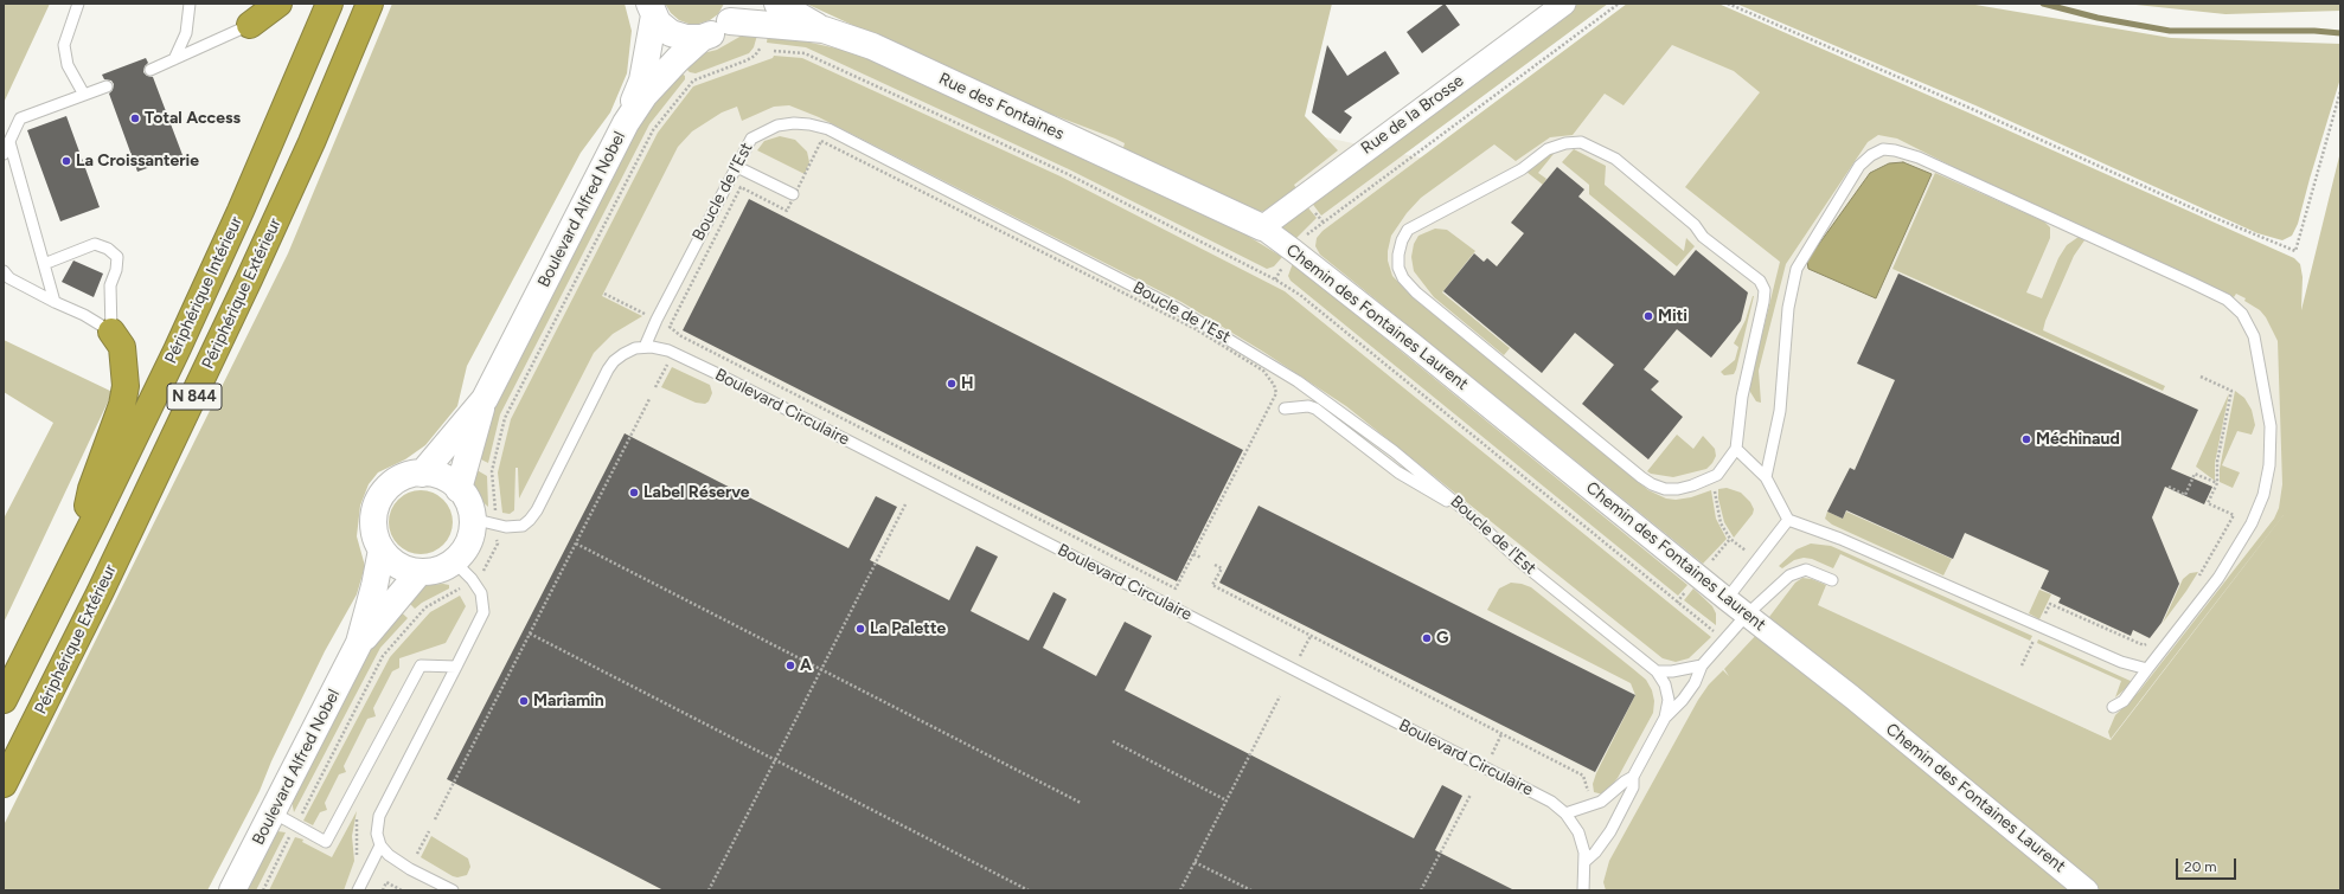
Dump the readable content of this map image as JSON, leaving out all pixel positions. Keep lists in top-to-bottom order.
{
  "streets": {
    "highway": ["Périphérique Intérieur", "Périphérique Extérieur", "N 844"],
    "main road": ["Rue des Fontaines", "Boulevard Alfred Nobel"],
    "street": ["Rue de la Brosse", "Chemin des Fontaines Laurent"],
    "lane": ["Boucle de l'Est", "Boulevard Circulaire"]
  },
  "crossings": [
    ["Rue des Fontaines", "Rue de la Brosse"],
    ["Rue des Fontaines", "Chemin des Fontaines Laurent"],
    ["Rue de la Brosse", "Chemin des Fontaines Laurent"],
    ["Boucle de l'Est", "Boulevard Circulaire"],
    ["Boulevard Alfred Nobel", "Boulevard Circulaire"]
  ],
  "places": [
    "Total Access",
    "La Croissanterie",
    "Miti",
    "H",
    "Méchinaud",
    "Label Réserve",
    "La Palette",
    "G",
    "A",
    "Mariamin"
  ],
  "scale_bar": "20 m"
}
